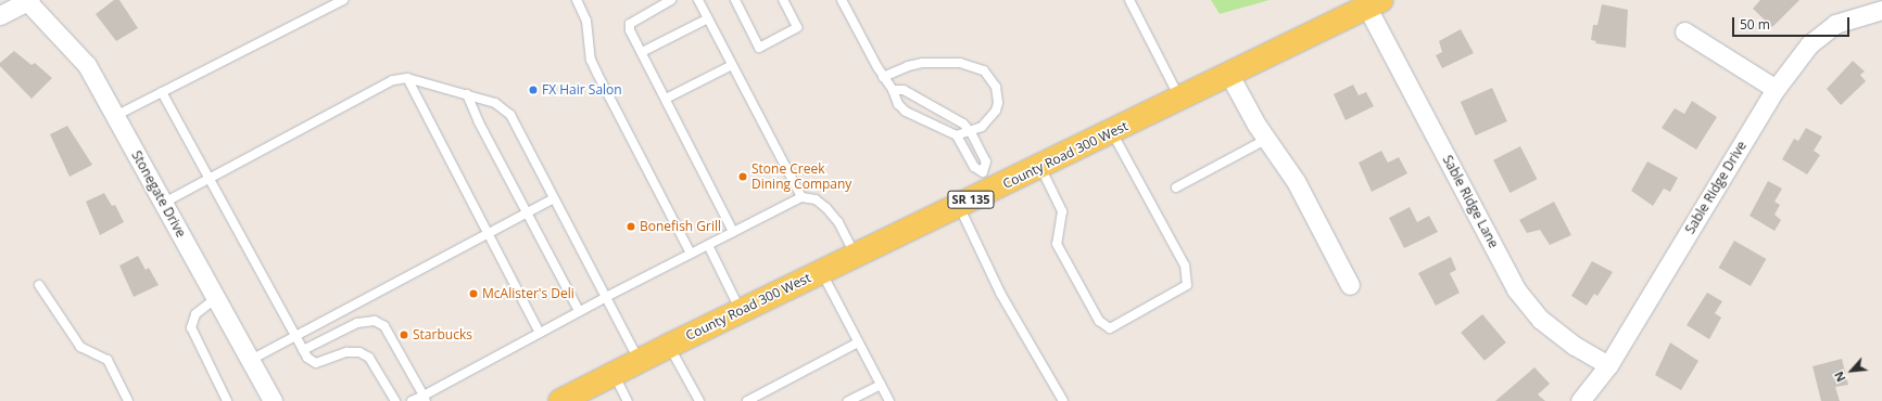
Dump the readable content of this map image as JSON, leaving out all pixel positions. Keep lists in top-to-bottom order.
{
  "streets": {
    "main road": ["County Road 300 West", "SR 135"],
    "street": ["Sable Ridge Drive", "Stonegate Drive", "Sable Ridge Lane"]
  },
  "crossings": [
    ["County Road 300 West", "Sable Ridge Lane"],
    ["Sable Ridge Drive", "Sable Ridge Lane"]
  ],
  "places": [
    "FX Hair Salon",
    "Stone Creek Dining Company",
    "Bonefish Grill",
    "McAlister's Deli",
    "Starbucks"
  ],
  "scale_bar": "50 m",
  "north": "bottom left"
}
